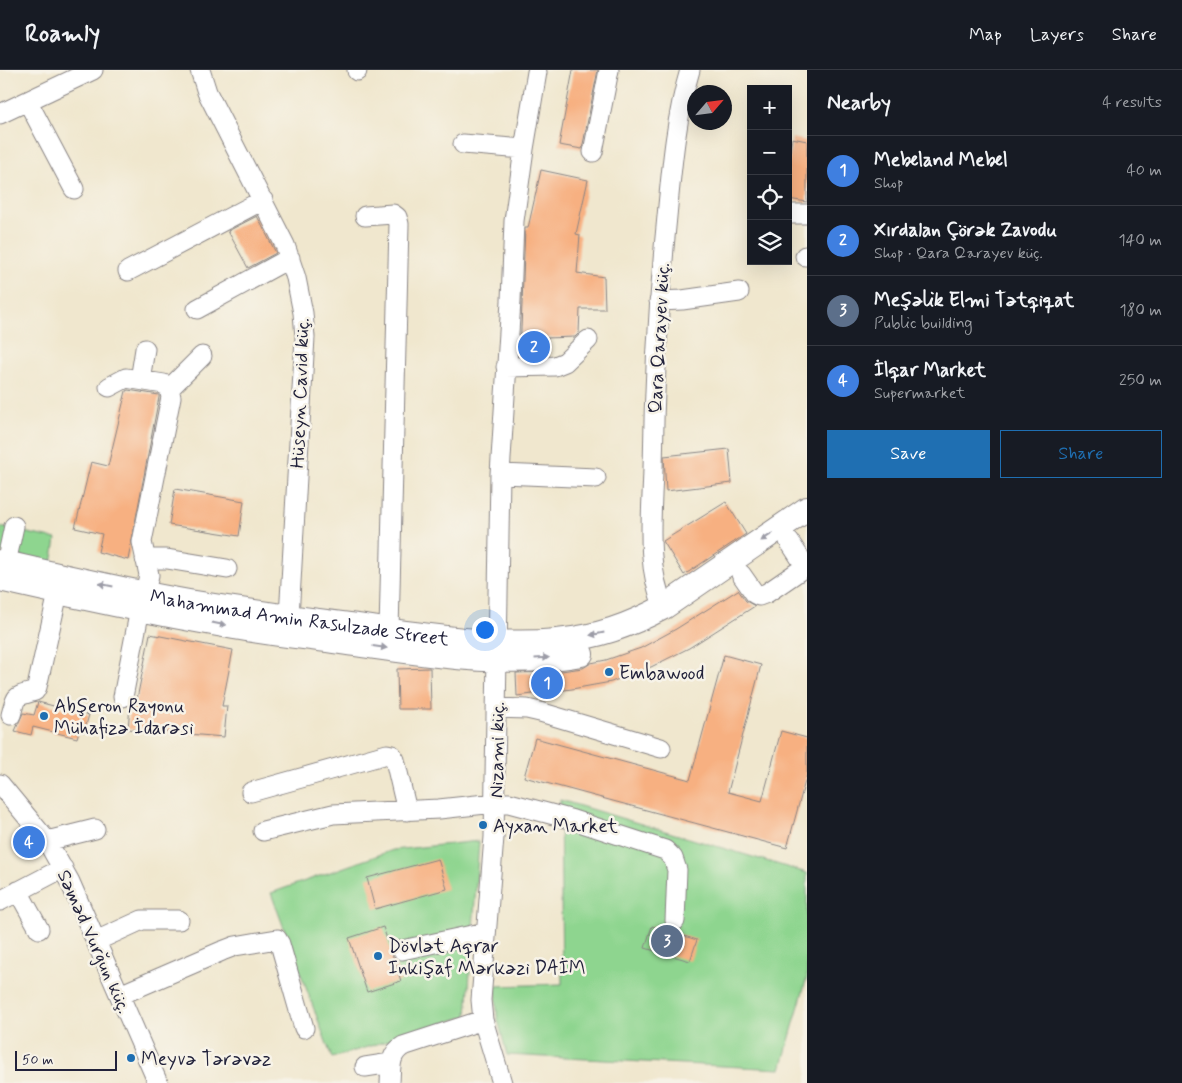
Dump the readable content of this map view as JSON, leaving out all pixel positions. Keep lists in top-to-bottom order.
{
  "streets": {
    "main road": ["Mahammad Amin Rasulzade Street"],
    "street": [
      "Qara Qarayev küç.",
      "Hüseyn Cavid küç.",
      "Nizami küç.",
      "Səməd Vurğun küç."
    ]
  },
  "crossings": [
    ["Qara Qarayev küç.", "Mahammad Amin Rasulzade Street"],
    ["Hüseyn Cavid küç.", "Mahammad Amin Rasulzade Street"],
    ["Mahammad Amin Rasulzade Street", "Nizami küç."]
  ],
  "places": [
    "Embawood",
    "Abşeron Rayonu Mühafizə İdarəsi",
    "Ayxan Market",
    "Dövlət Aqrar Inkişaf Mərkəzi DAİM",
    "Meyvə Tərəvəz"
  ],
  "scale_bar": "50 m",
  "north": "top right",
  "page": {
    "header": "Roamly",
    "nav": ["Map", "Layers", "Share"],
    "heading": ["Nearby", "4 results"],
    "map_buttons": ["+", "−"],
    "list": [
      {
        "mark": "1",
        "name": "Mebeland Mebel",
        "note": "Shop",
        "value": "40 m"
      },
      {
        "mark": "2",
        "name": "Xırdalan Çörək Zavodu",
        "note": "Shop · Qara Qarayev küç.",
        "value": "140 m"
      },
      {
        "mark": "3",
        "name": "Meşəlik Elmi Tətqiqat",
        "note": "Public building",
        "value": "180 m"
      },
      {
        "mark": "4",
        "name": "İlqar Market",
        "note": "Supermarket",
        "value": "250 m"
      }
    ],
    "pins": [
      "2",
      "1",
      "4",
      "3"
    ],
    "buttons": ["Save", "Share"],
    "scale": "50 m"
  }
}
